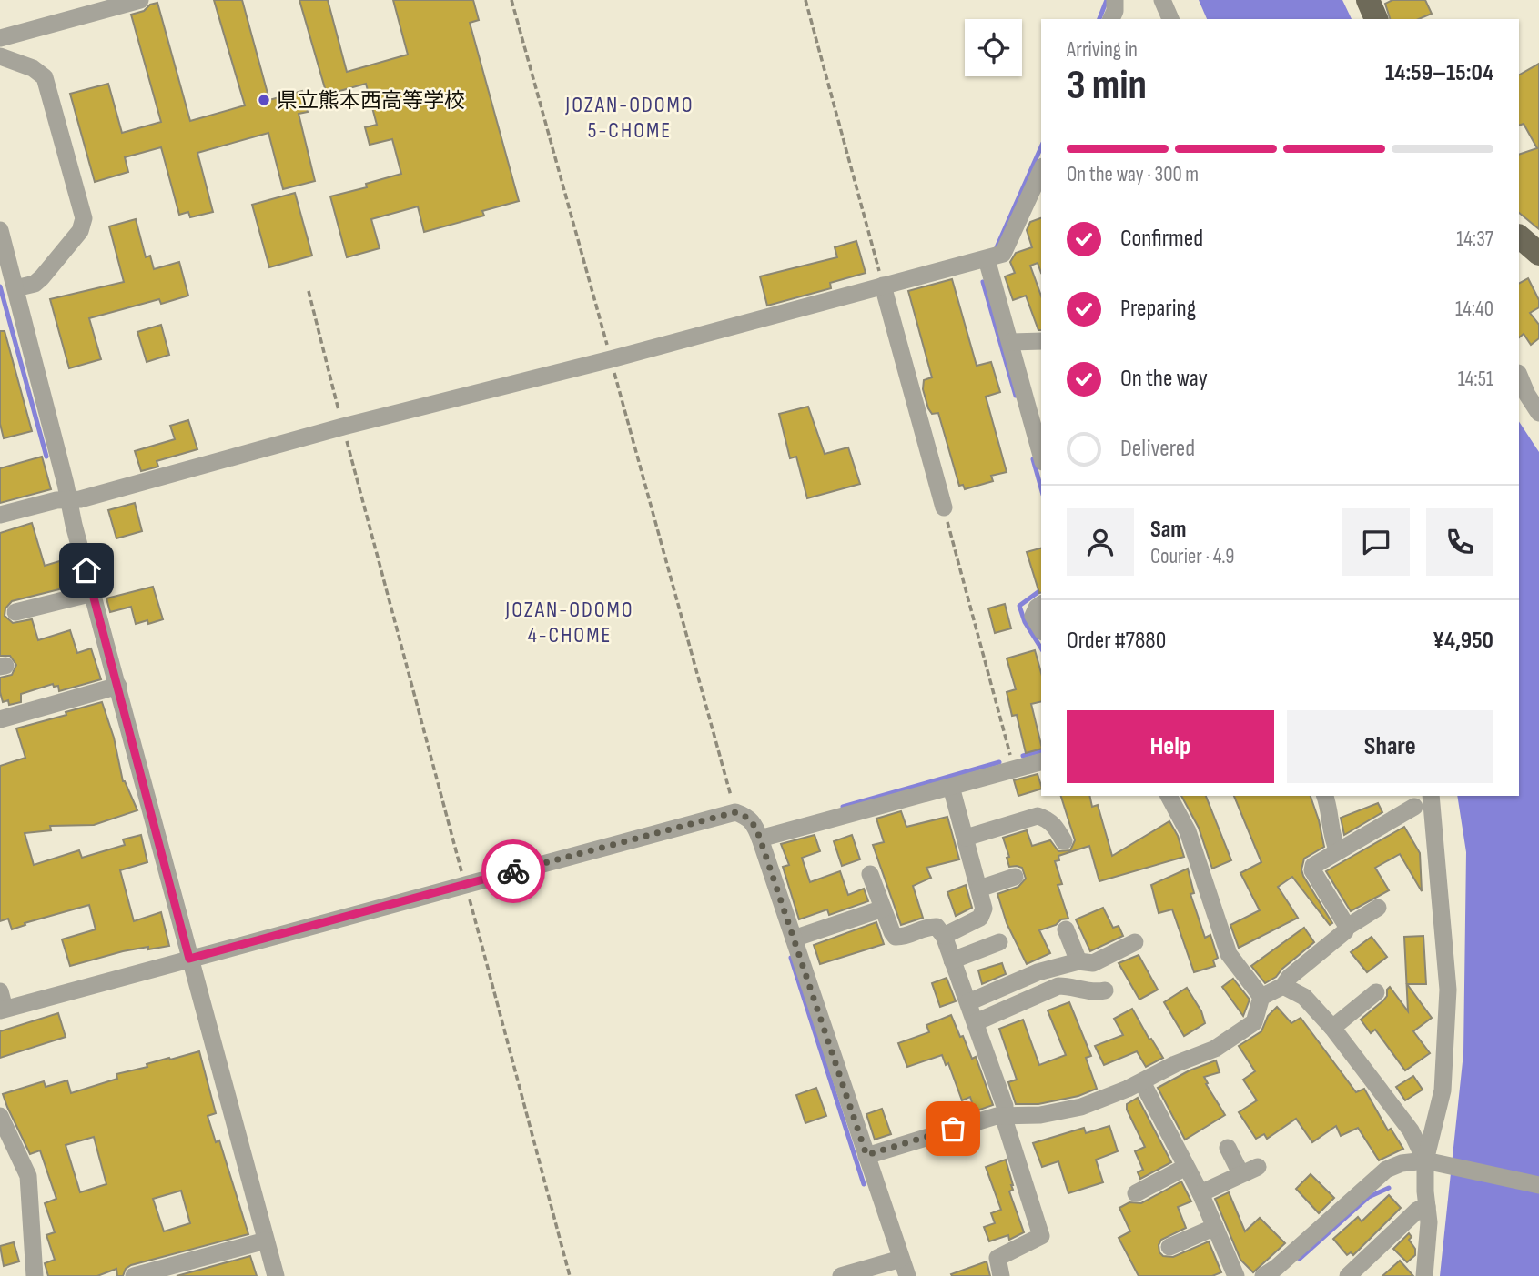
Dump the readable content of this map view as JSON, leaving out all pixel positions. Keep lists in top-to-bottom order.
{
  "districts": ["JOZAN-ODOMO 5-CHOME", "JOZAN-ODOMO 4-CHOME"],
  "places": ["県立熊本西高等学校"],
  "page": {
    "heading": ["3 min", "Arriving in", "14:59–15:04"],
    "panel": [
      "Sam",
      "Courier · 4.9",
      "Order #7880",
      "¥4,950"
    ],
    "bar": "On the way · 300 m",
    "list": [
      ["Confirmed", "14:37"],
      ["Preparing", "14:40"],
      ["On the way", "14:51"],
      "Delivered"
    ],
    "buttons": ["Help", "Share"]
  }
}
